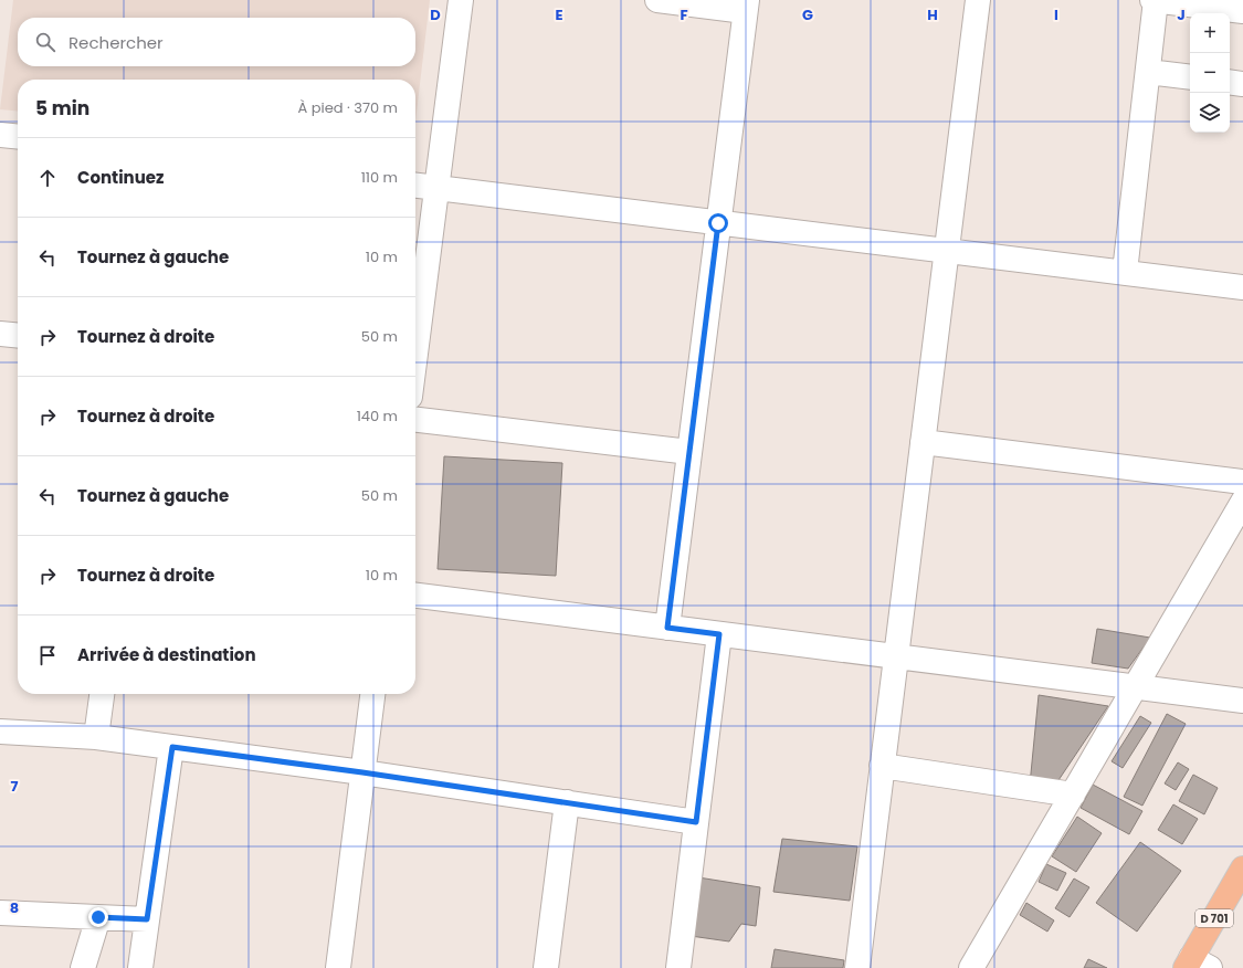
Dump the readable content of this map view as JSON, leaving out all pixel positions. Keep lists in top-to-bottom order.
{
  "streets": {
    "main road": ["D 701"]
  },
  "page": {
    "map_buttons": ["+", "−"],
    "search": "Rechercher",
    "heading": ["5 min", "À pied · 370 m"],
    "list": [
      ["Continuez", "110 m"],
      ["Tournez à gauche", "10 m"],
      ["Tournez à droite", "50 m"],
      ["Tournez à droite", "140 m"],
      ["Tournez à gauche", "50 m"],
      ["Tournez à droite", "10 m"],
      "Arrivée à destination"
    ]
  },
  "grid": {
    "columns": [
      "D",
      "E",
      "F",
      "G",
      "H",
      "I",
      "J"
    ],
    "rows": ["7", "8"]
  }
}
